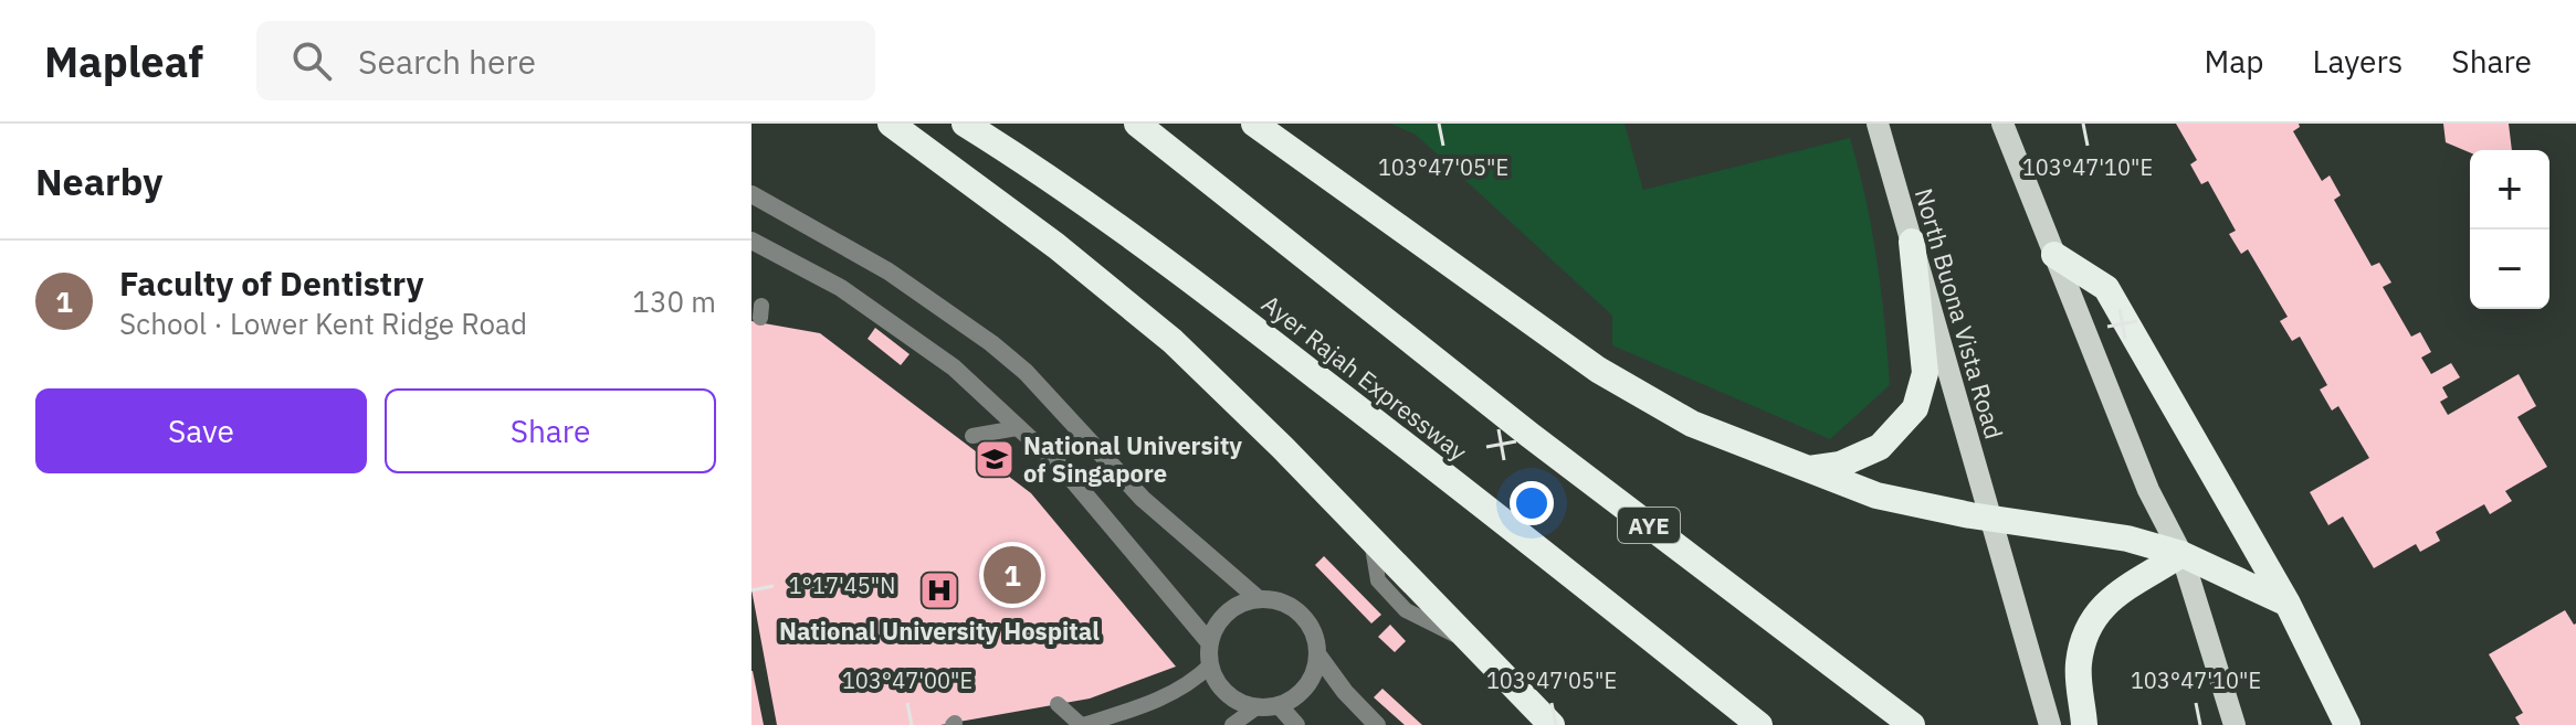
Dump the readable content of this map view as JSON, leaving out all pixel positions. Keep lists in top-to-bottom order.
{
  "streets": {
    "highway": ["Ayer Rajah Expressway", "AYE"],
    "main road": ["North Buona Vista Road"]
  },
  "places": {
    "school or university": ["National University of Singapore"],
    "hospital": ["National University Hospital"]
  },
  "page": {
    "header": "Mapleaf",
    "search": "Search here",
    "nav": ["Map", "Layers", "Share"],
    "heading": "Nearby",
    "map_buttons": ["+", "−"],
    "list": [
      {
        "mark": "1",
        "name": "Faculty of Dentistry",
        "note": "School · Lower Kent Ridge Road",
        "value": "130 m"
      }
    ],
    "buttons": ["Save", "Share"],
    "pins": "1"
  },
  "coordinates": [
    "103°47'10\"E",
    "103°47'05\"E",
    "1°17'45\"N",
    "103°47'00\"E"
  ]
}
